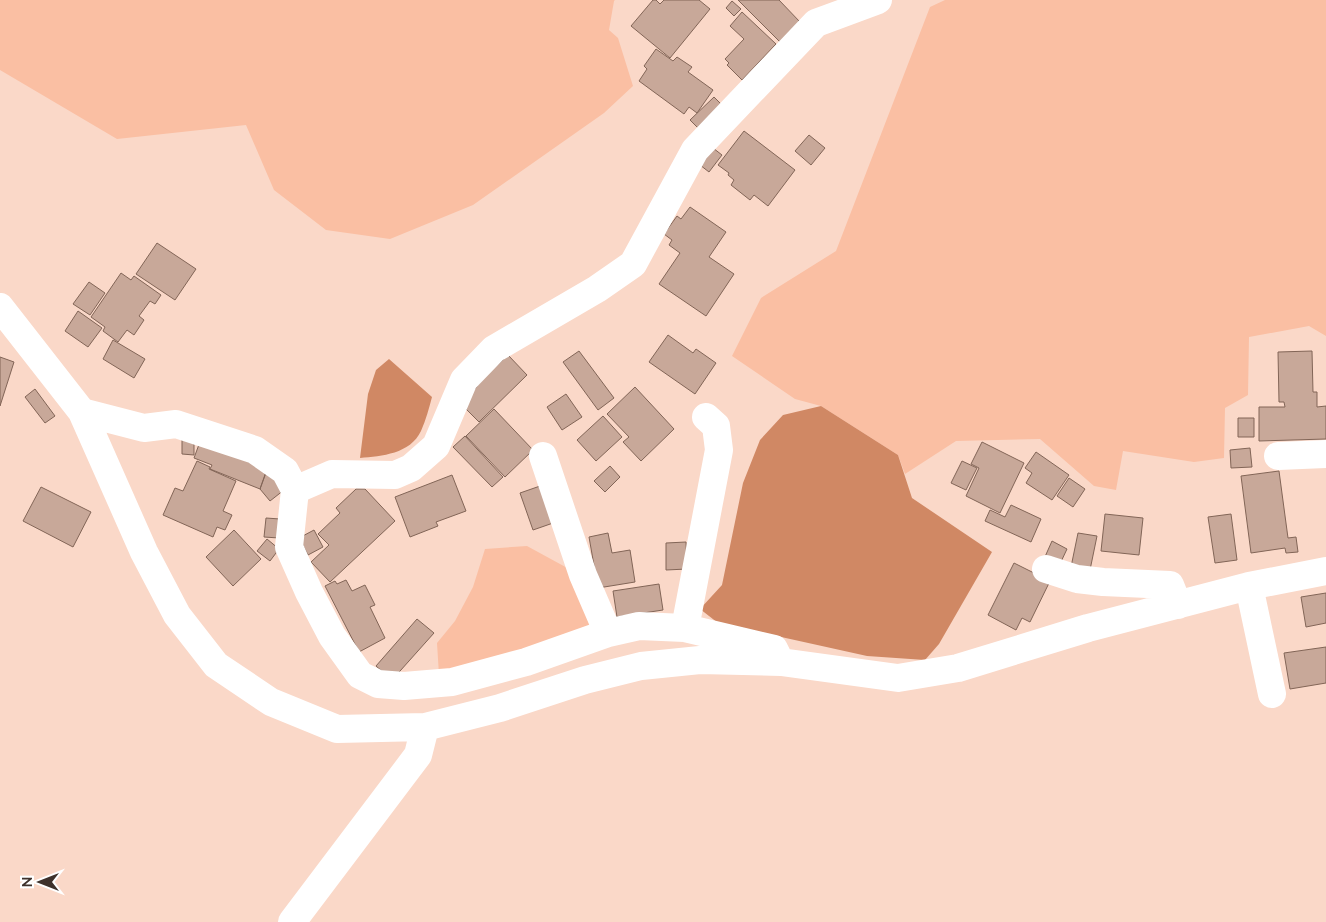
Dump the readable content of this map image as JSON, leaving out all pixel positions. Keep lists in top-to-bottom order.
{
  "north": "left"
}
